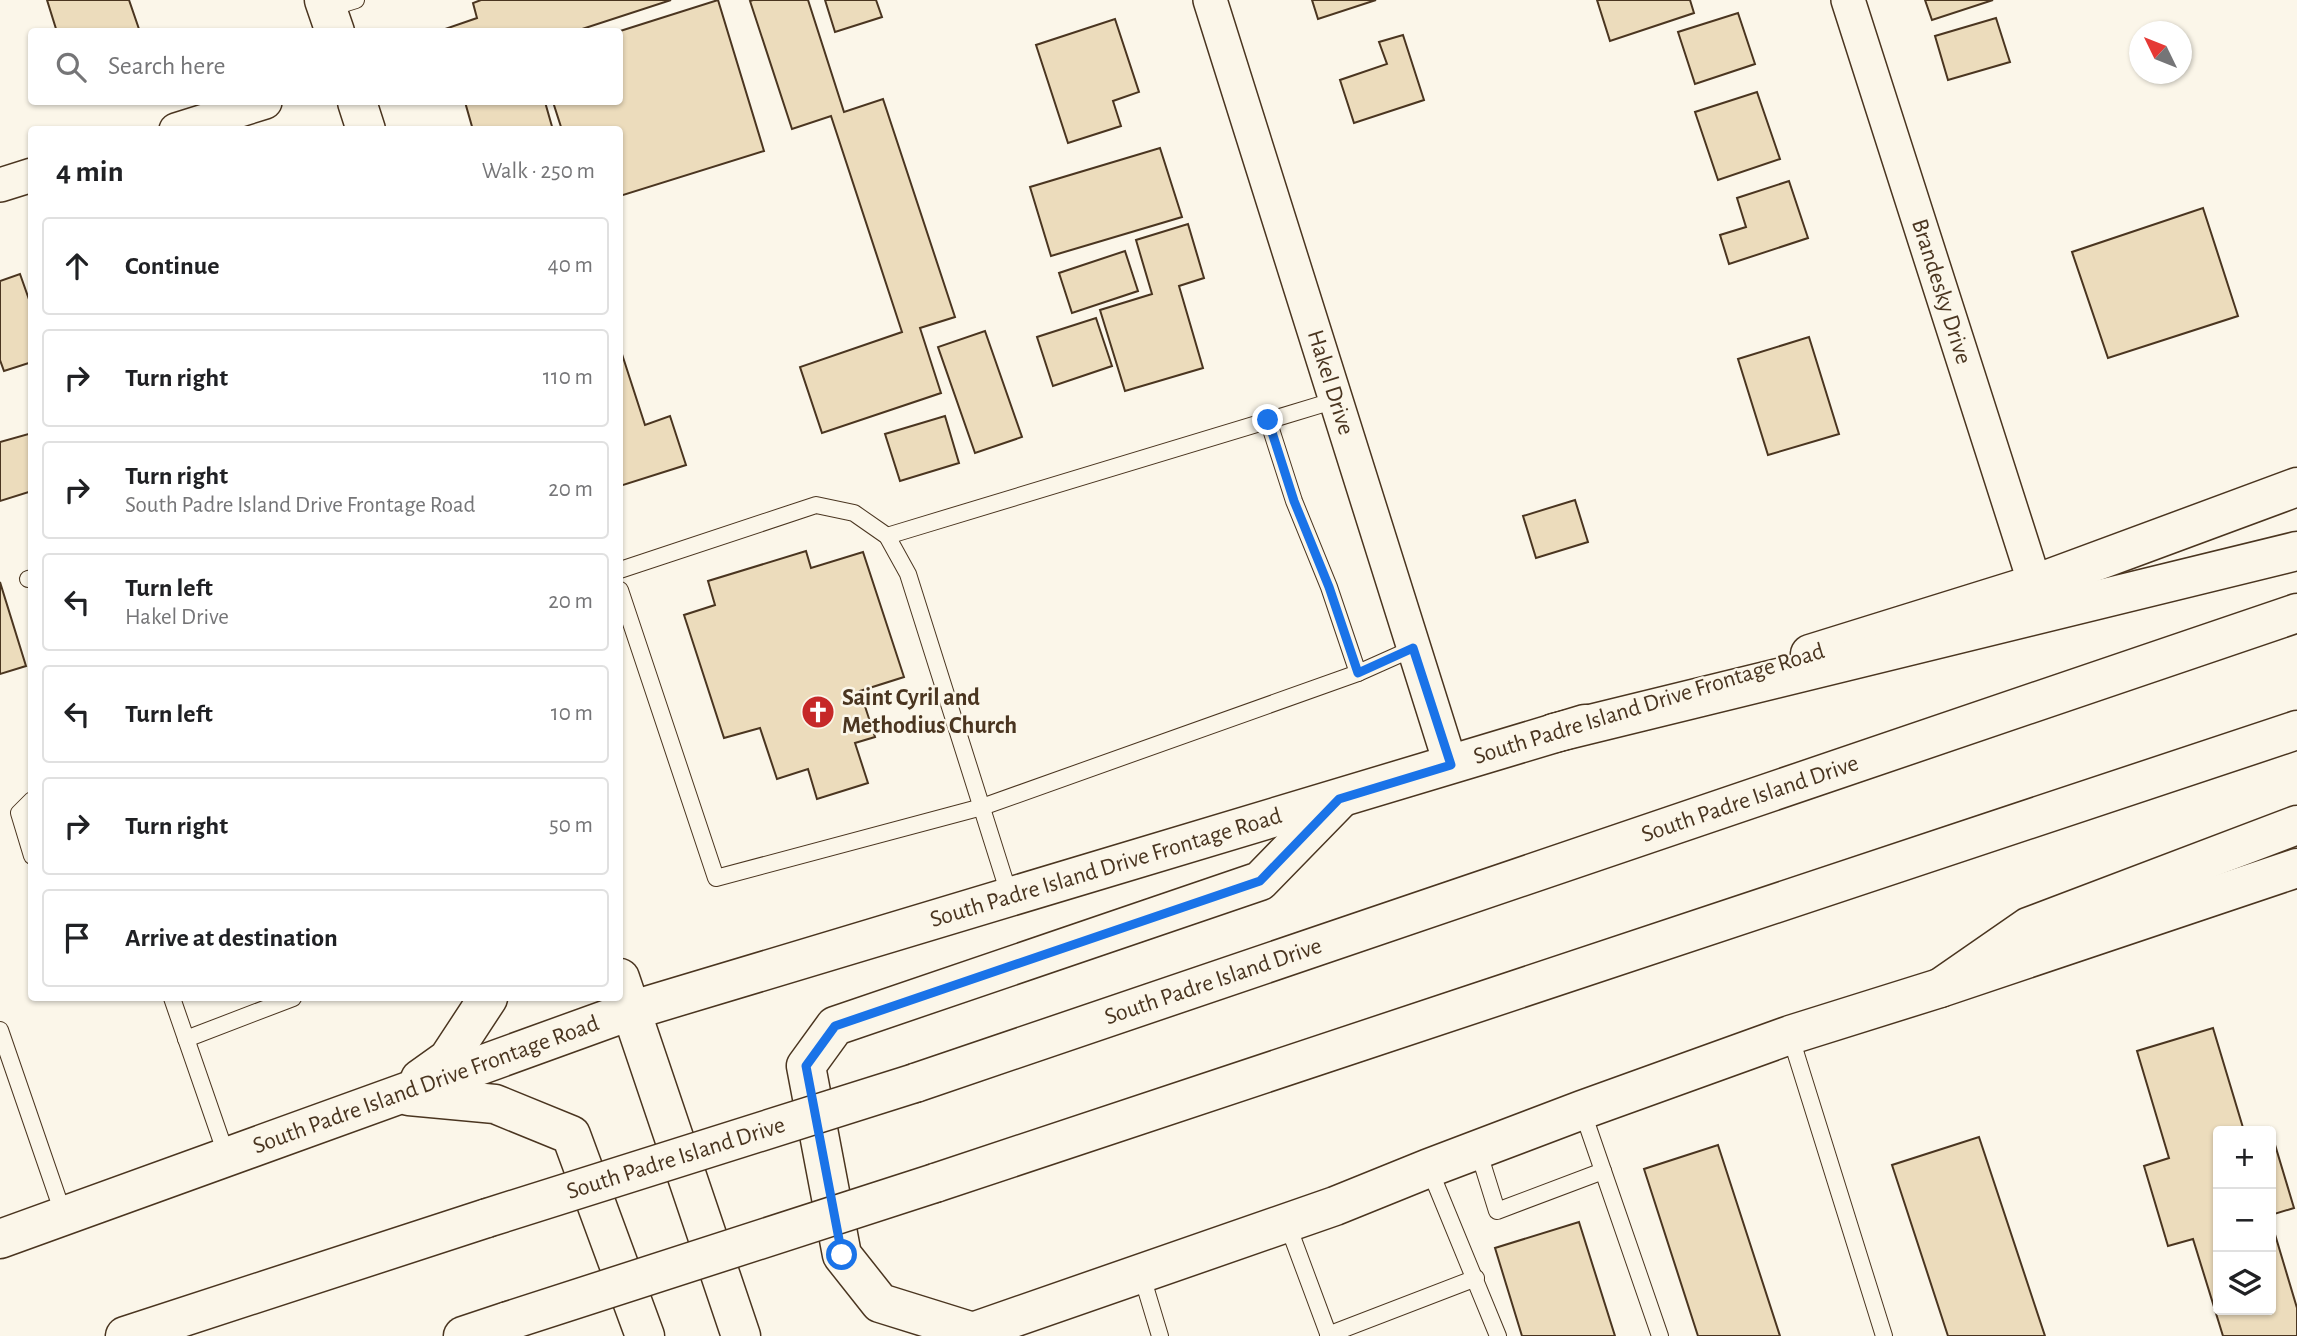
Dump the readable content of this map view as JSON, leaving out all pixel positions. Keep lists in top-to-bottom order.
{
  "streets": {
    "main road": ["South Padre Island Drive Frontage Road", "South Padre Island Drive"],
    "street": ["Brandesky Drive", "Hakel Drive"]
  },
  "crossings": [
    ["Brandesky Drive", "South Padre Island Drive Frontage Road"],
    ["Hakel Drive", "South Padre Island Drive Frontage Road"]
  ],
  "places": {
    "church": ["Saint Cyril and Methodius Church"]
  },
  "north": "top left",
  "page": {
    "search": "Search here",
    "heading": ["4 min", "Walk · 250 m"],
    "list": [
      ["Continue", "40 m"],
      ["Turn right", "110 m"],
      ["Turn right", "South Padre Island Drive Frontage Road", "20 m"],
      ["Turn left", "Hakel Drive", "20 m"],
      ["Turn left", "10 m"],
      ["Turn right", "50 m"],
      "Arrive at destination"
    ],
    "map_buttons": ["+", "−"]
  }
}
